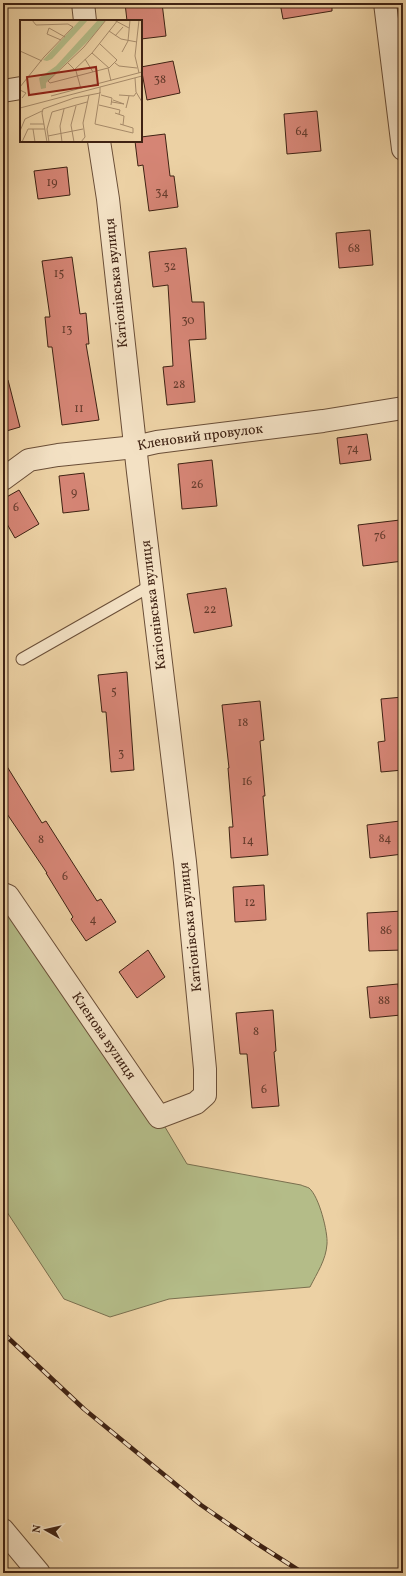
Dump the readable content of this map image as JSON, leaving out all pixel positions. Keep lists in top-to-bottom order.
{
  "streets": {
    "street": ["Катіонівська вулиця", "Кленовий провулок", "Кленова вулиця"]
  },
  "crossings": [
    ["Катіонівська вулиця", "Кленовий провулок"],
    ["Катіонівська вулиця", "Кленова вулиця"]
  ],
  "house_numbers": [
    "38",
    "64",
    "19",
    "34",
    "68",
    "32",
    "15",
    "30",
    "13",
    "28",
    "11",
    "74",
    "26",
    "9",
    "6",
    "76",
    "22",
    "5",
    "18",
    "3",
    "16",
    "84",
    "8",
    "14",
    "6",
    "12",
    "4",
    "86",
    "88",
    "8",
    "6"
  ],
  "north": "left"
}
